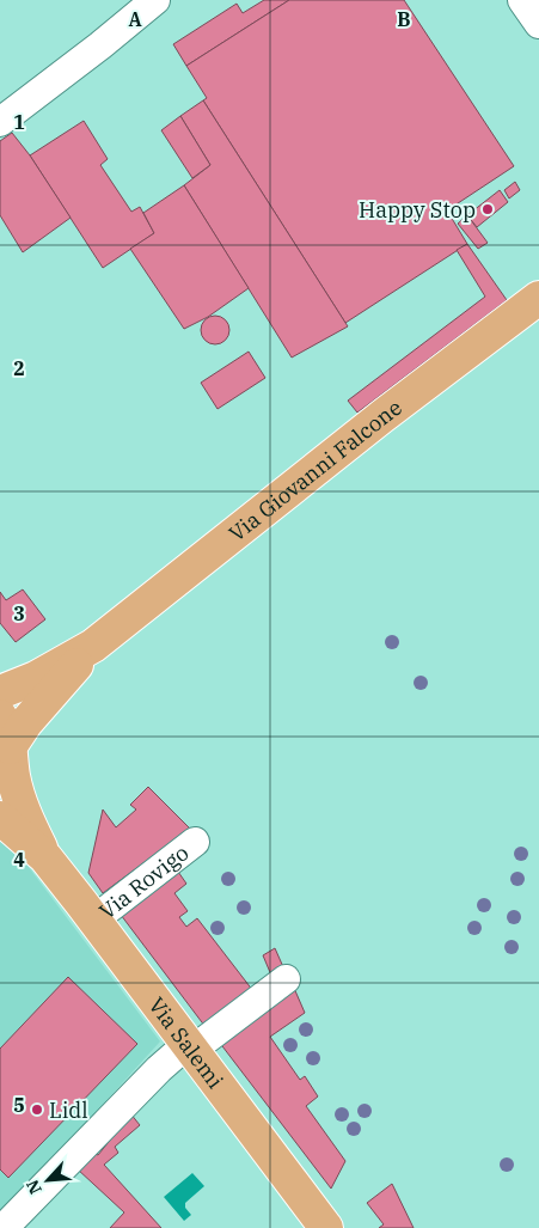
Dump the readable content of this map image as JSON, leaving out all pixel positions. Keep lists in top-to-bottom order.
{
  "streets": {
    "main road": ["Via Giovanni Falcone", "Via Salemi"],
    "street": ["Via Rovigo"]
  },
  "crossings": [
    ["Via Rovigo", "Via Salemi"]
  ],
  "places": ["Happy Stop", "Lidl"],
  "north": "bottom left",
  "grid": {
    "columns": ["A", "B"],
    "rows": [
      "1",
      "2",
      "3",
      "4",
      "5"
    ]
  }
}
